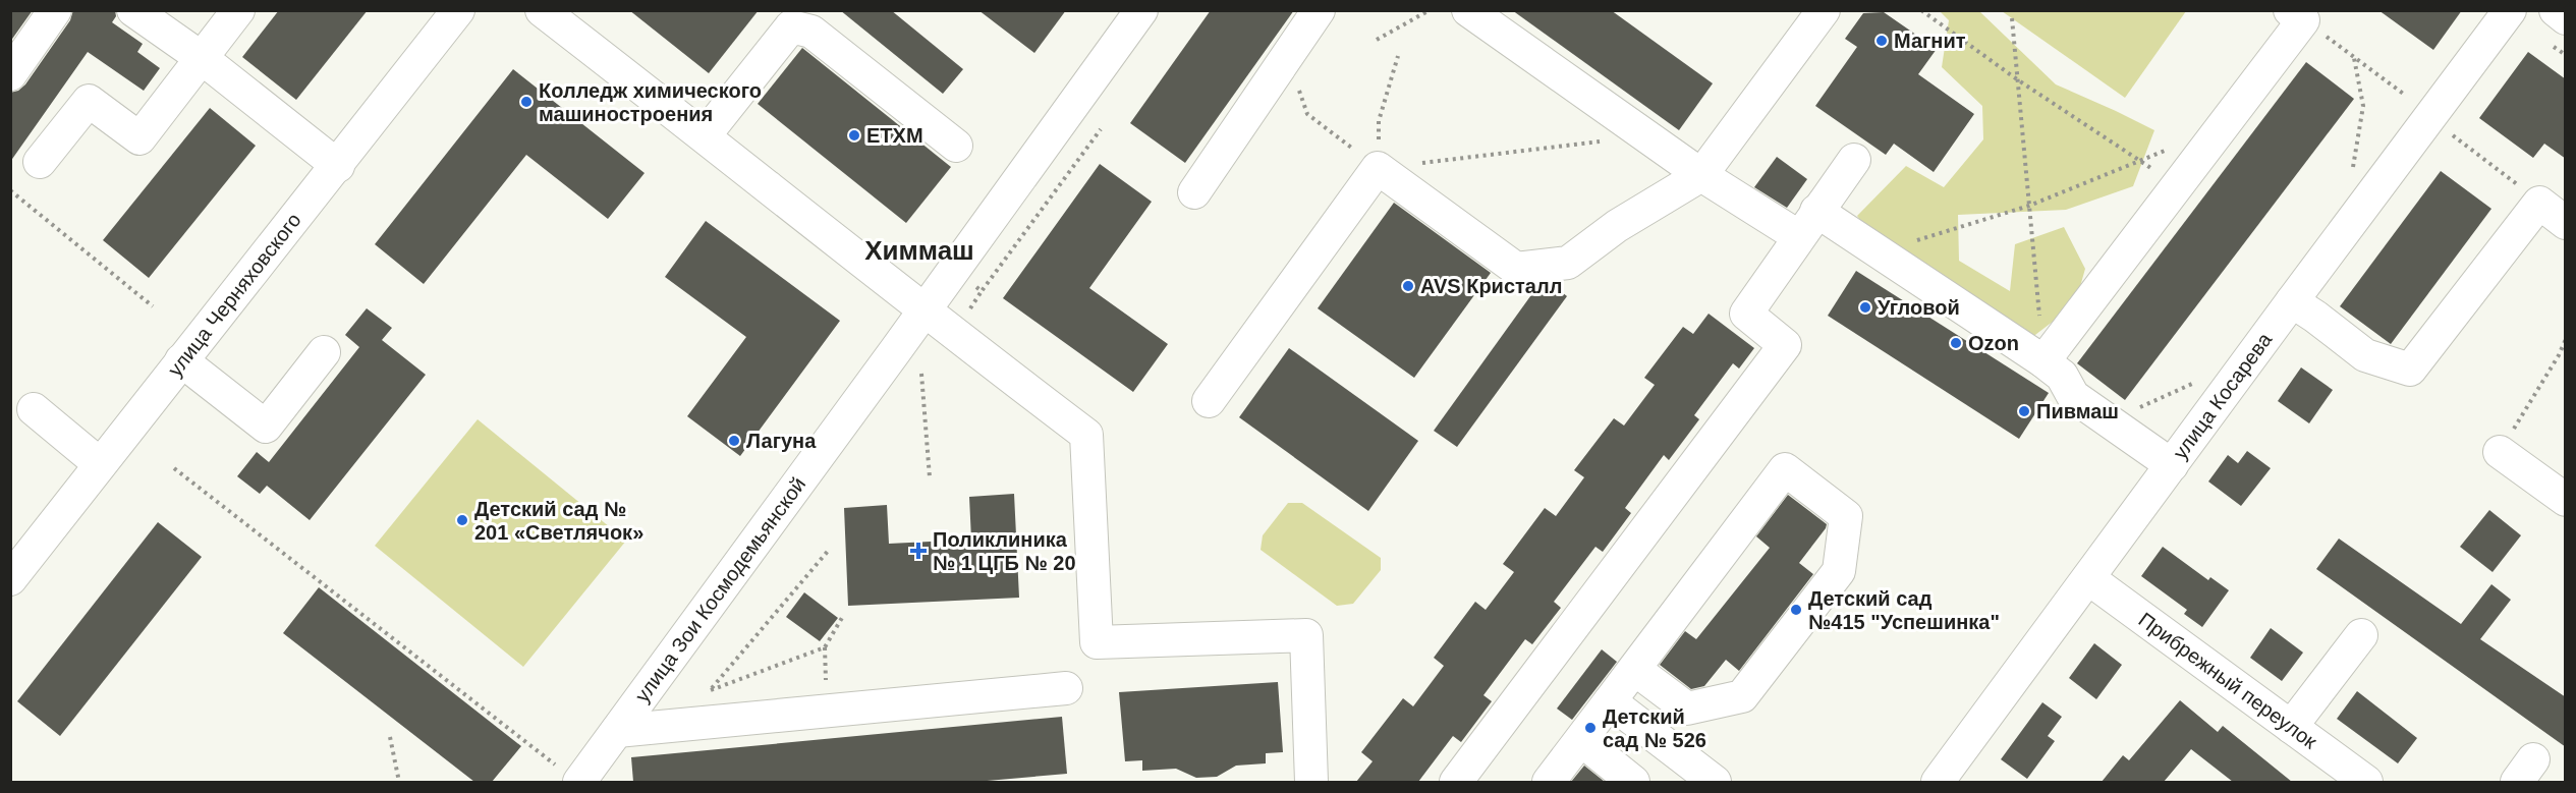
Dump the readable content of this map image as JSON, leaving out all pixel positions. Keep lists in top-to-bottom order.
{
  "streets": {
    "street": [
      "улица Черняховского",
      "улица Косарева",
      "улица Зои Космодемьянской",
      "Прибрежный переулок"
    ]
  },
  "crossings": [
    ["улица Косарева", "Прибрежный переулок"]
  ],
  "districts": ["Химмаш"],
  "places": {
    "other": [
      "Магнит",
      "Колледж химического машиностроения",
      "ЕТХМ",
      "AVS Кристалл",
      "Угловой",
      "Ozon",
      "Пивмаш",
      "Лагуна",
      "Детский сад № 201 «Светлячок»",
      "Детский сад №415 \"Успешинка\"",
      "Детcкий сад № 526"
    ],
    "health": ["Поликлиника № 1 ЦГБ № 20"]
  }
}
